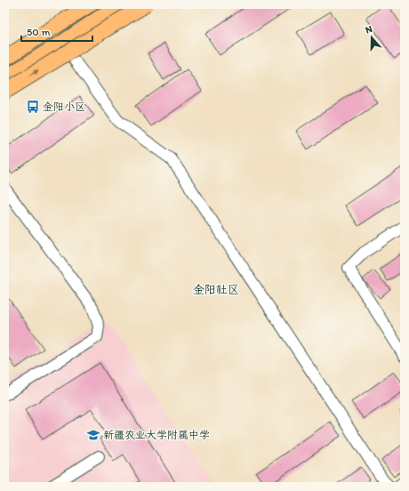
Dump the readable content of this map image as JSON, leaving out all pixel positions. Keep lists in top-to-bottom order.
{
  "districts": ["金阳社区"],
  "places": {
    "bus stop": ["金阳小区"],
    "school or university": ["新疆农业大学附属中学"]
  },
  "scale_bar": "50 m",
  "north": "top"
}
